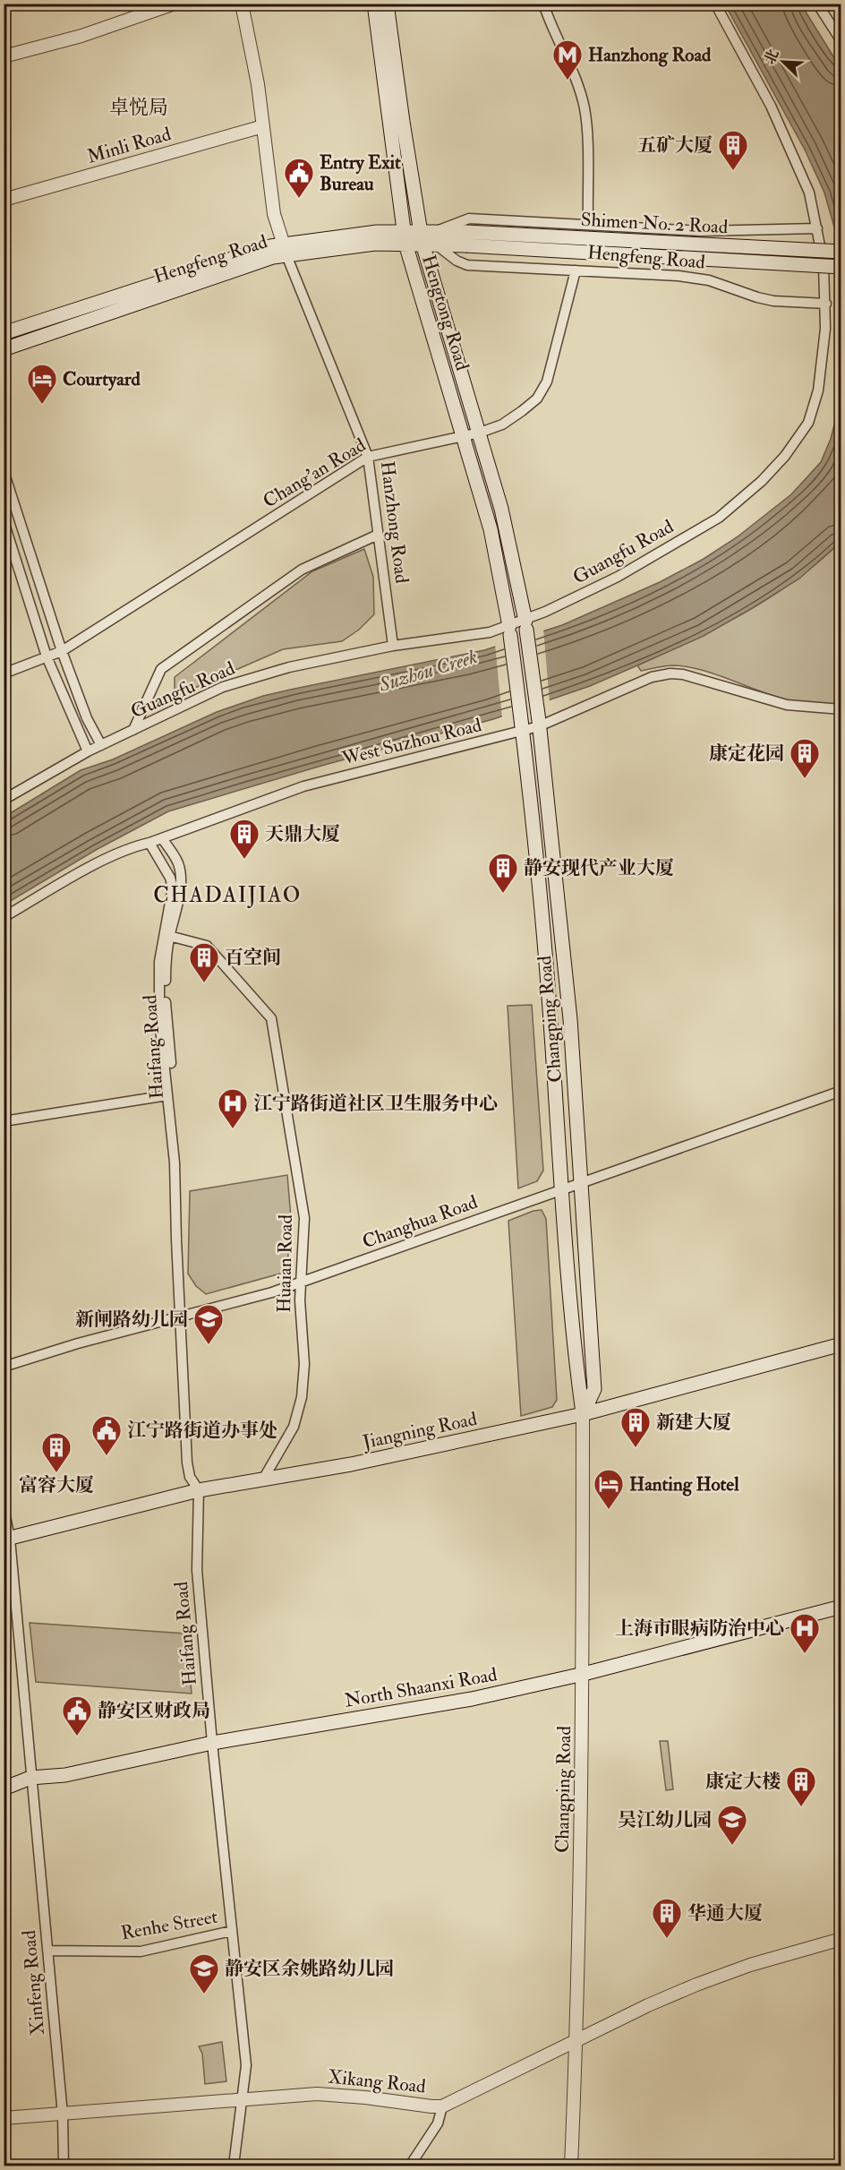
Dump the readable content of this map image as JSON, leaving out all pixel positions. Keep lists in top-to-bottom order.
{
  "streets": {
    "main road": [
      "Shimen No. 2 Road",
      "Hengfeng Road",
      "Hengtong Road",
      "Changping Road",
      "Jiangning Road",
      "North Shaanxi Road"
    ],
    "street": [
      "Minli Road",
      "Chang'an Road",
      "Hanzhong Road",
      "Guangfu Road",
      "West Suzhou Road",
      "Haifang Road",
      "Changhua Road",
      "Huaian Road",
      "Renhe Street",
      "Xinfeng Road",
      "Xikang Road"
    ]
  },
  "crossings": [
    ["Minli Road", "Hanzhong Road"],
    ["Shimen No. 2 Road", "Hengfeng Road"],
    ["Hengfeng Road", "Hengtong Road"],
    ["Hengfeng Road", "Chang'an Road"],
    ["Hengfeng Road", "Hanzhong Road"],
    ["Hengfeng Road", "Guangfu Road"],
    ["Hengtong Road", "Chang'an Road"],
    ["Hengtong Road", "Guangfu Road"],
    ["Hengtong Road", "Changping Road"],
    ["Chang'an Road", "Hanzhong Road"],
    ["Hanzhong Road", "Guangfu Road"],
    ["Guangfu Road", "Changping Road"],
    ["West Suzhou Road", "Changping Road"],
    ["West Suzhou Road", "Haifang Road"],
    ["Changping Road", "Changhua Road"],
    ["Changping Road", "Jiangning Road"],
    ["Changping Road", "North Shaanxi Road"],
    ["Changping Road", "Xikang Road"],
    ["Haifang Road", "Changhua Road"],
    ["Haifang Road", "Huaian Road"],
    ["Haifang Road", "Jiangning Road"],
    ["Haifang Road", "North Shaanxi Road"],
    ["Haifang Road", "Renhe Street"],
    ["Haifang Road", "Xikang Road"],
    ["Changhua Road", "Huaian Road"],
    ["Huaian Road", "Jiangning Road"],
    ["Jiangning Road", "Xinfeng Road"],
    ["North Shaanxi Road", "Xinfeng Road"],
    ["Renhe Street", "Xinfeng Road"],
    ["Xinfeng Road", "Xikang Road"]
  ],
  "districts": ["卓悦局", "CHADAIJIAO"],
  "water": ["Suzhou Creek"],
  "places": {
    "metro station": ["Hanzhong Road"],
    "building": [
      "五矿大厦",
      "康定花园",
      "天鼎大厦",
      "静安现代产业大厦",
      "百空间",
      "新建大厦",
      "富容大厦",
      "康定大楼",
      "华通大厦"
    ],
    "public building": ["Entry Exit Bureau", "江宁路街道办事处", "静安区财政局"],
    "hotel": ["Courtyard", "Hanting Hotel"],
    "hospital": ["江宁路街道社区卫生服务中心", "上海市眼病防治中心"],
    "school or university": ["新闸路幼儿园", "吴江幼儿园", "静安区余姚路幼儿园"]
  },
  "north": "top left"
}
